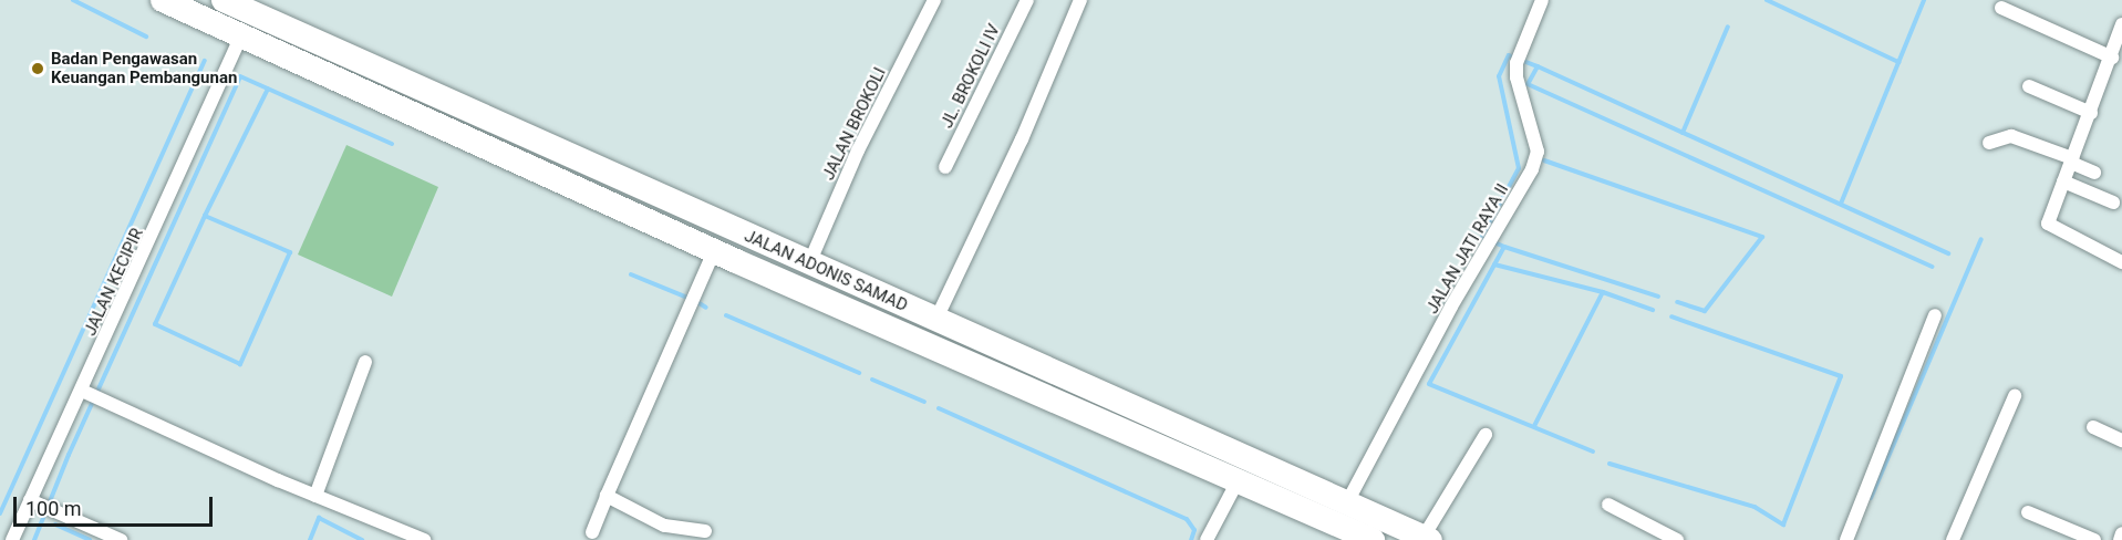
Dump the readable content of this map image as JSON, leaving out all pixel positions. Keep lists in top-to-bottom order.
{
  "streets": {
    "highway": ["JALAN ADONIS SAMAD"],
    "street": [
      "JL. BROKOLI IV",
      "JALAN BROKOLI",
      "JALAN JATI RAYA II",
      "JALAN KECIPIR"
    ]
  },
  "crossings": [
    ["JALAN BROKOLI", "JALAN ADONIS SAMAD"],
    ["JALAN JATI RAYA II", "JALAN ADONIS SAMAD"]
  ],
  "places": ["Badan Pengawasan Keuangan Pembangunan"],
  "scale_bar": "100 m"
}
